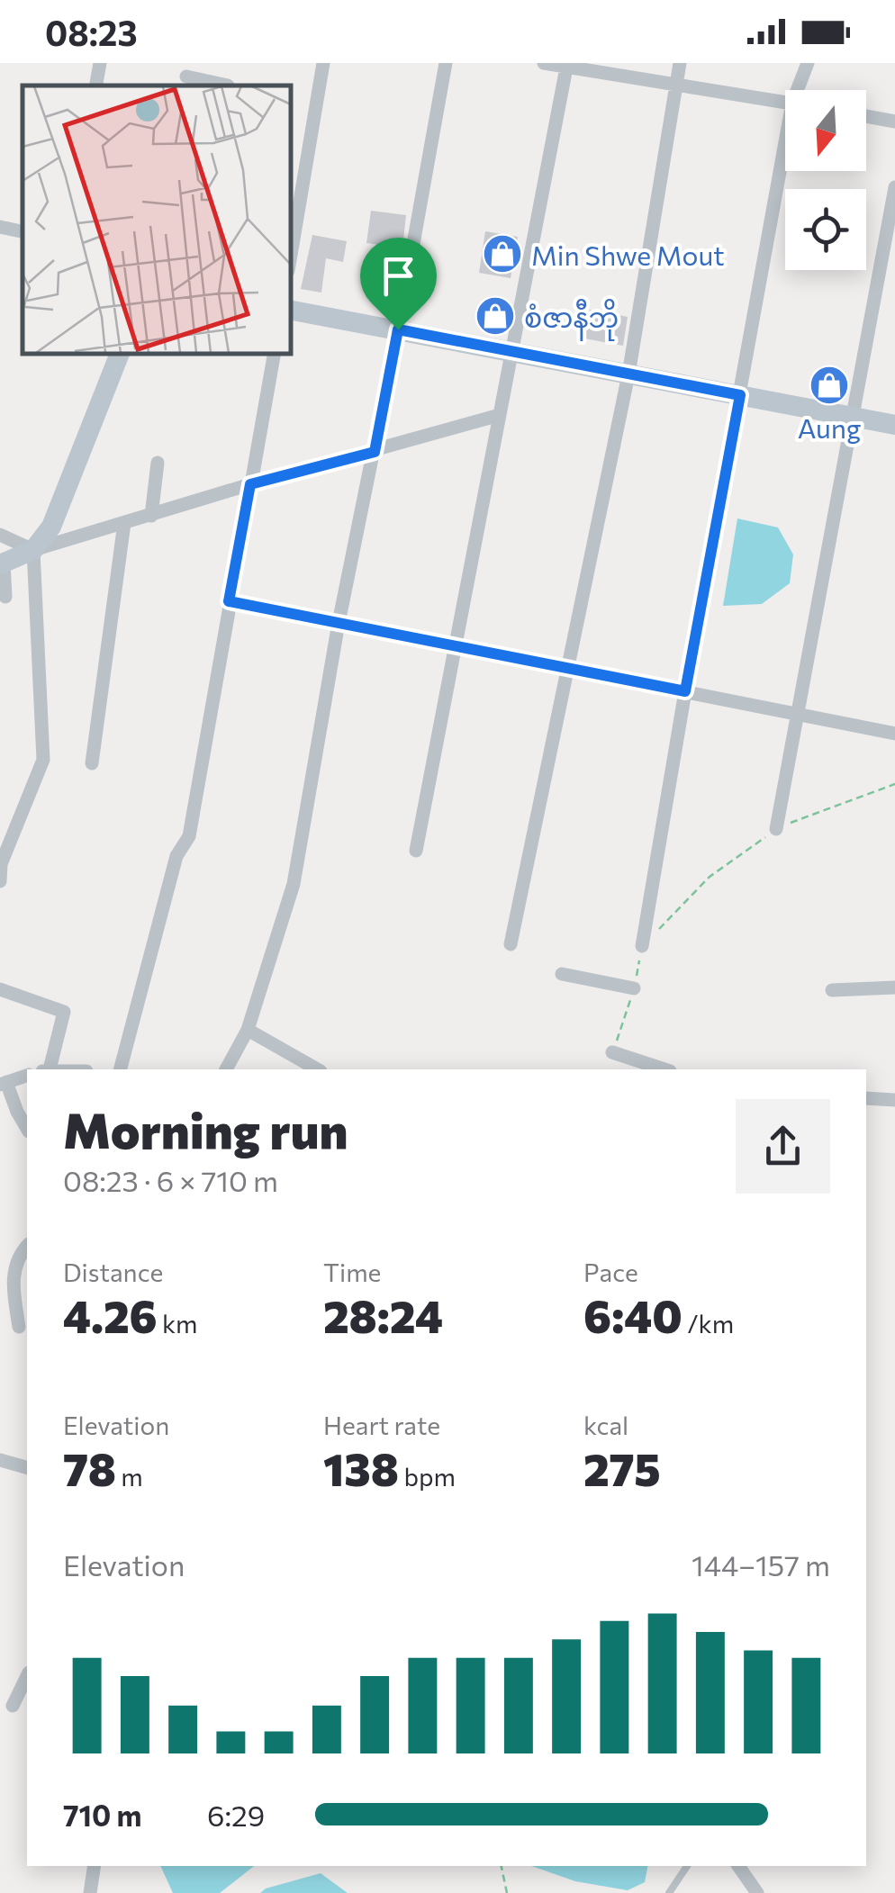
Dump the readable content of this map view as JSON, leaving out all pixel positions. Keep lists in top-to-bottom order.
{
  "places": {
    "shop": ["Min Shwe Mout", "စံဇာနီဘို", "Aung"]
  },
  "north": "bottom",
  "page": {
    "status": "08:23",
    "heading": ["Morning run", "08:23 · 6 × 710 m"],
    "stats": [
      ["Distance", "4.26 km"],
      ["Time", "28:24"],
      ["Pace", "6:40 /km"],
      ["Elevation", "78 m"],
      ["Heart rate", "138 bpm"],
      ["kcal", "275"]
    ],
    "chart": ["Elevation", "144–157 m"],
    "list": [
      {
        "name": "710 m",
        "note": "6:29"
      }
    ]
  }
}
